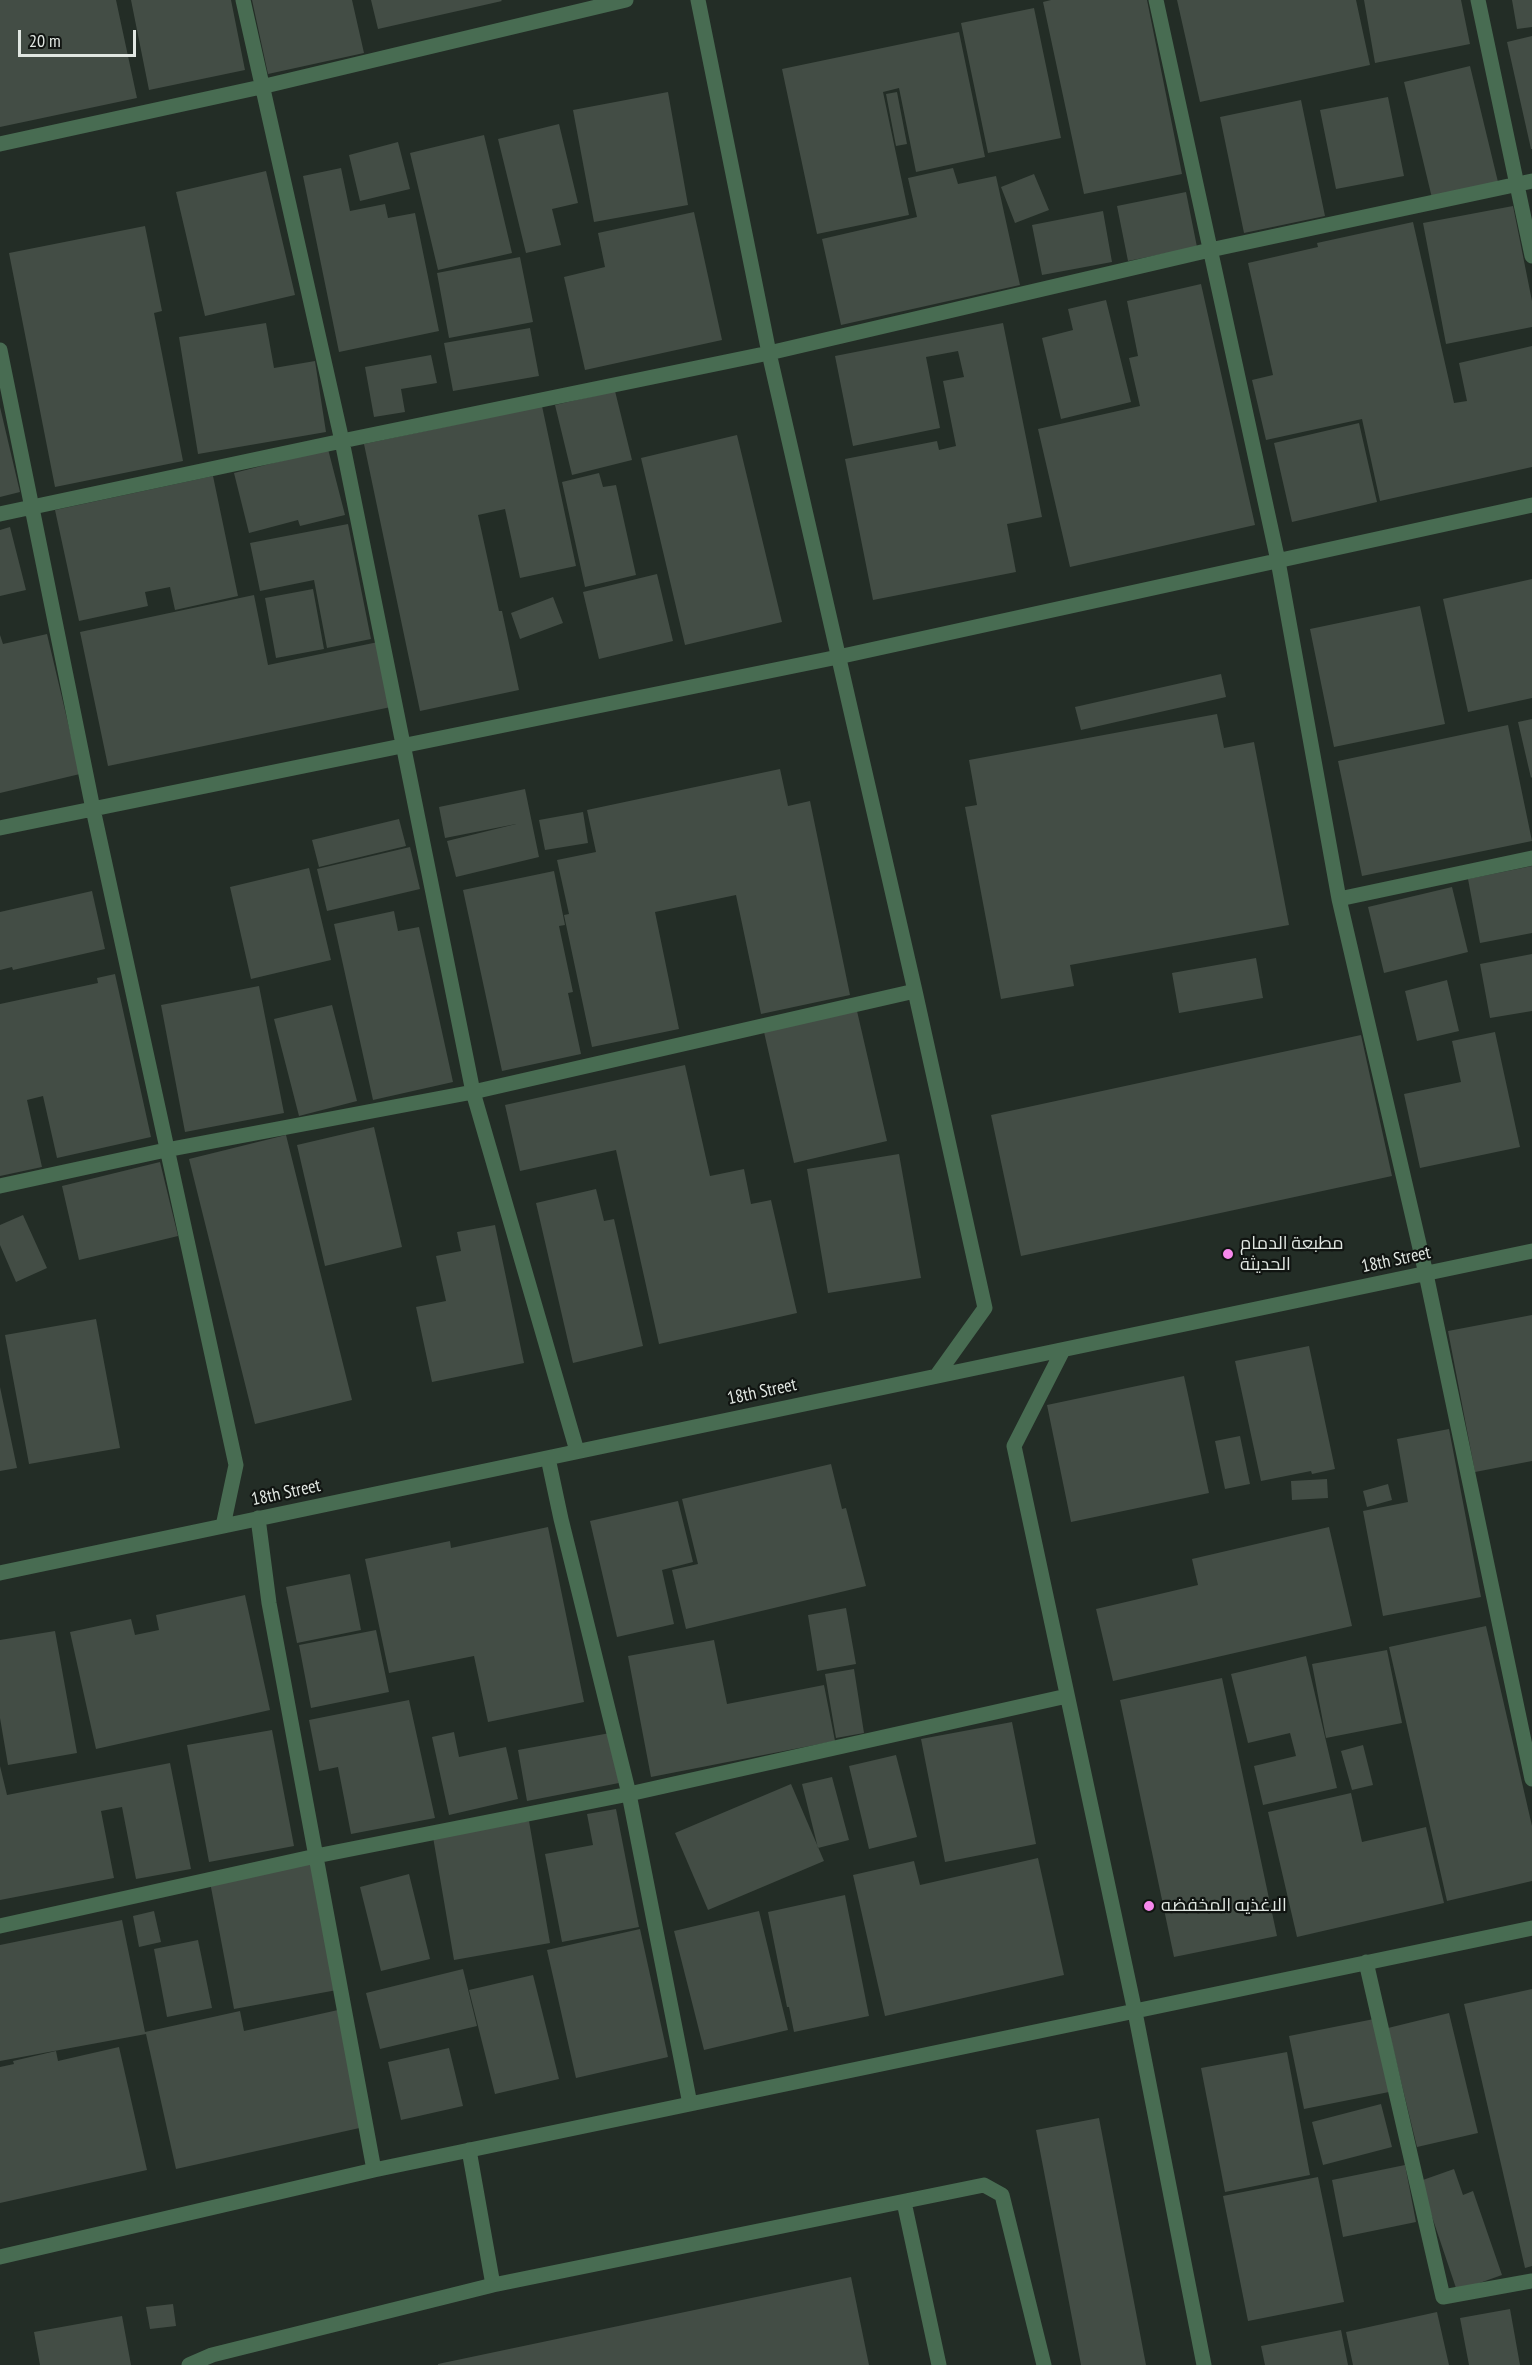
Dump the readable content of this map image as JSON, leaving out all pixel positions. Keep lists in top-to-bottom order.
{
  "streets": {
    "street": ["18th Street"]
  },
  "places": ["مطبعة الدمام الحديثة", "الاغذيه المخفضه"],
  "scale_bar": "20 m"
}
